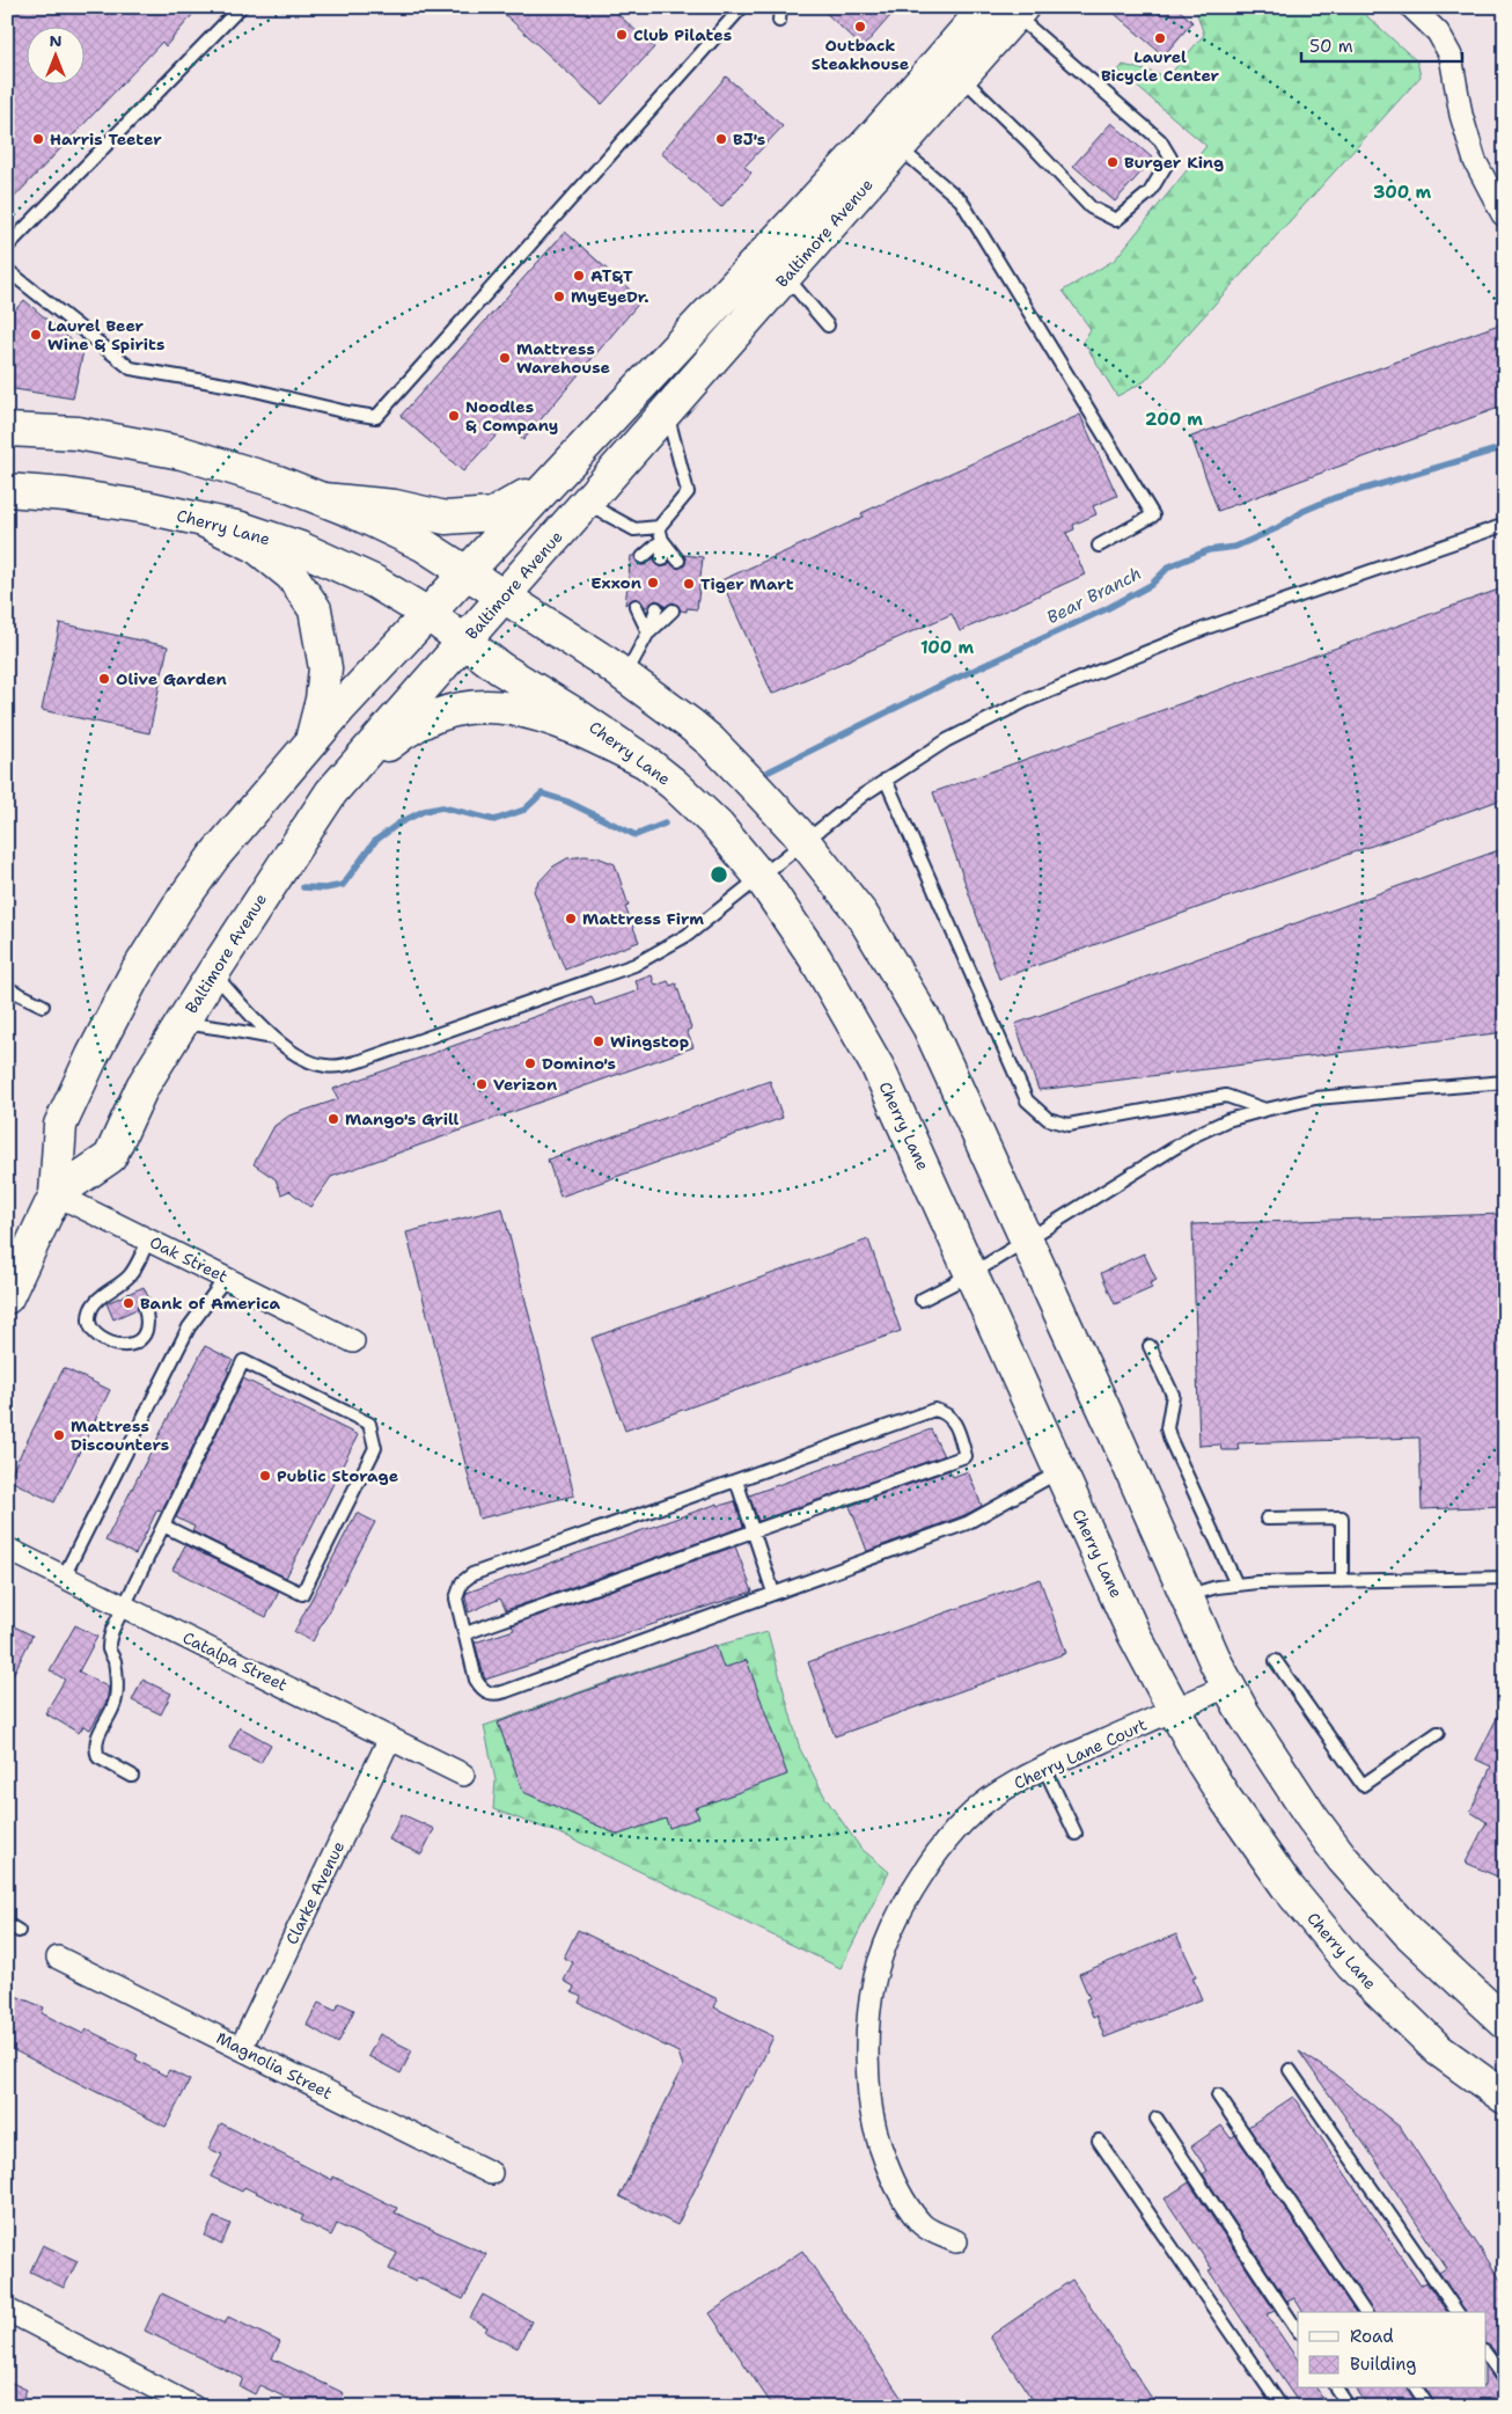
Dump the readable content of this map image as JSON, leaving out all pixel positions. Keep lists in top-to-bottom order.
{
  "streets": {
    "main road": ["Baltimore Avenue", "Cherry Lane"],
    "street": [
      "Oak Street",
      "Catalpa Street",
      "Cherry Lane Court",
      "Clarke Avenue",
      "Magnolia Street"
    ]
  },
  "crossings": [
    ["Baltimore Avenue", "Cherry Lane"],
    ["Baltimore Avenue", "Oak Street"],
    ["Cherry Lane", "Cherry Lane Court"],
    ["Catalpa Street", "Clarke Avenue"],
    ["Clarke Avenue", "Magnolia Street"]
  ],
  "water": ["Bear Branch"],
  "places": [
    "Outback Steakhouse",
    "Club Pilates",
    "Laurel Bicycle Center",
    "Harris Teeter",
    "BJ's",
    "Burger King",
    "AT&T",
    "MyEyeDr.",
    "Laurel Beer Wine & Spirits",
    "Mattress Warehouse",
    "Noodles & Company",
    "Exxon",
    "Tiger Mart",
    "Olive Garden",
    "Mattress Firm",
    "Wingstop",
    "Domino's",
    "Verizon",
    "Mango's Grill",
    "Bank of America",
    "Mattress Discounters",
    "Public Storage"
  ],
  "legend": ["Road", "Building"],
  "scale_bar": "50 m",
  "north": "top",
  "rings": ["300 m", "200 m", "100 m"]
}
